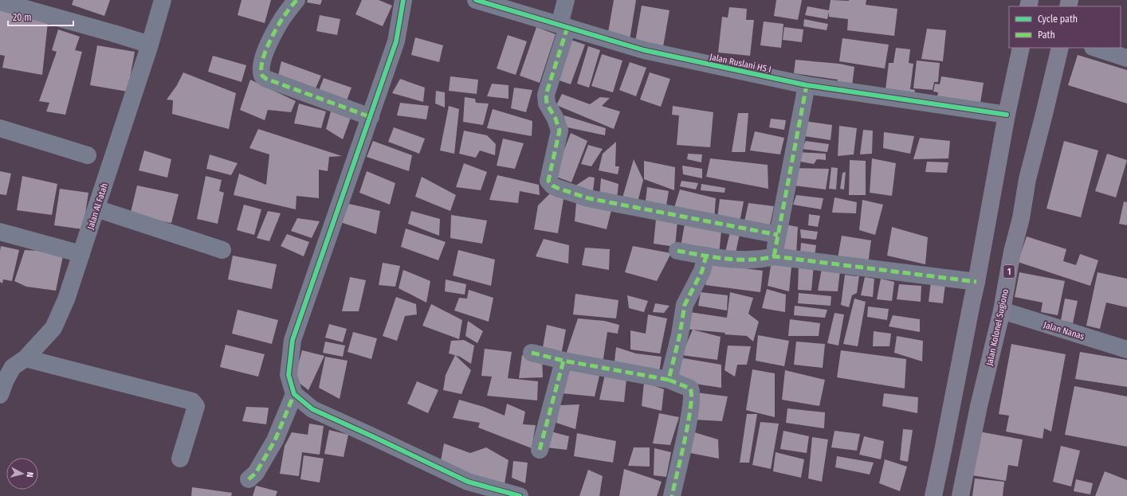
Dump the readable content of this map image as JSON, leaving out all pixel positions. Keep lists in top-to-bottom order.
{
  "streets": {
    "highway": ["1", "Jalan Kolonel Sugiono"],
    "street": ["Jalan Ruslani HS I", "Jalan Al Fatah", "Jalan Nanas"]
  },
  "crossings": [
    ["Jalan Kolonel Sugiono", "Jalan Nanas"]
  ],
  "legend": ["Cycle path", "Path"],
  "scale_bar": "20 m",
  "north": "right"
}
